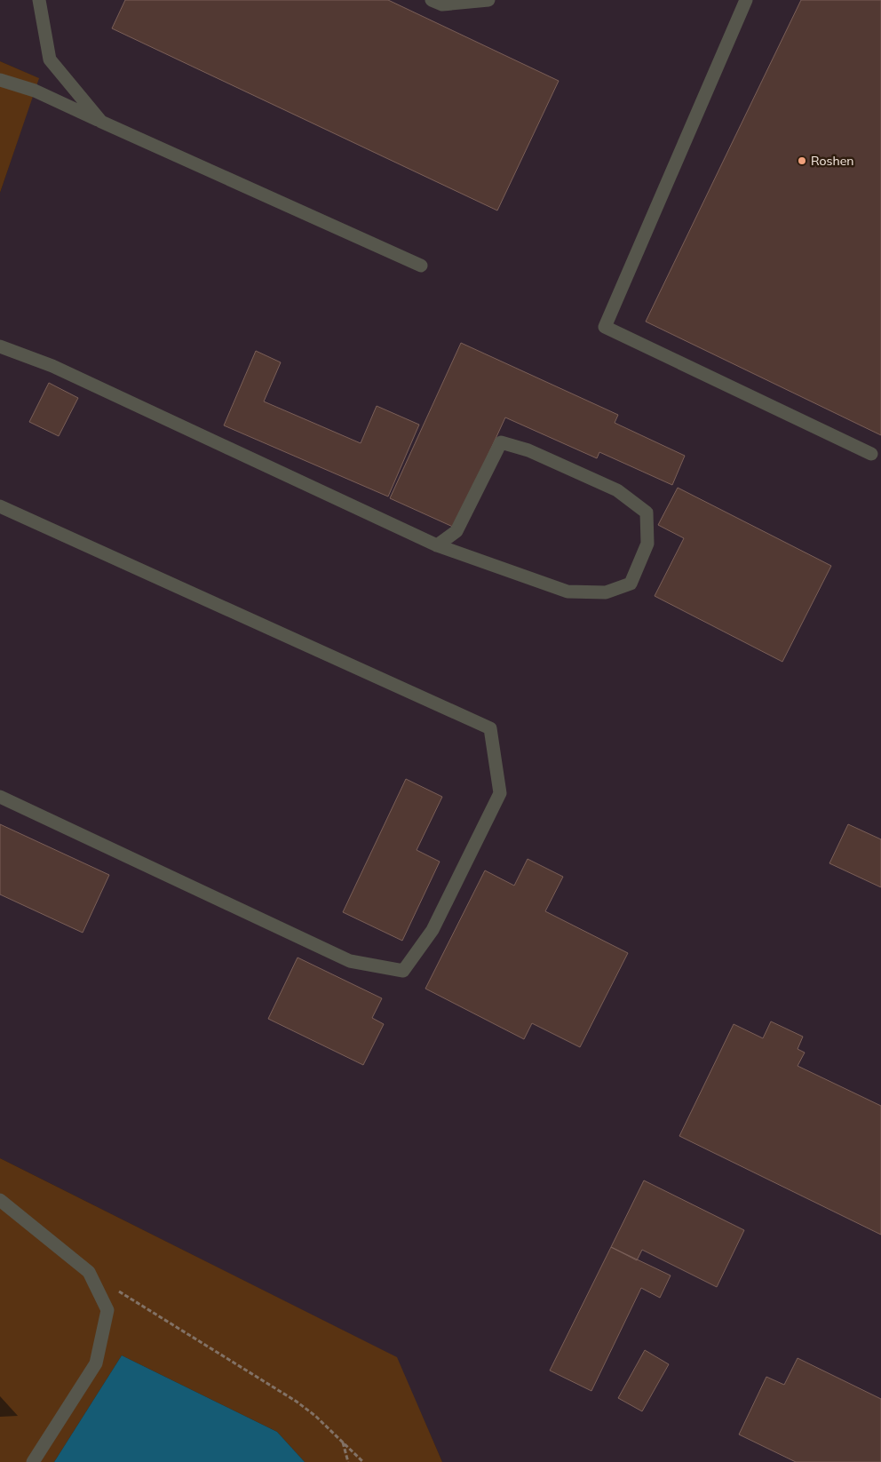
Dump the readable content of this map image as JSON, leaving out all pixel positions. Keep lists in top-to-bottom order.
{
  "places": ["Roshen"]
}
